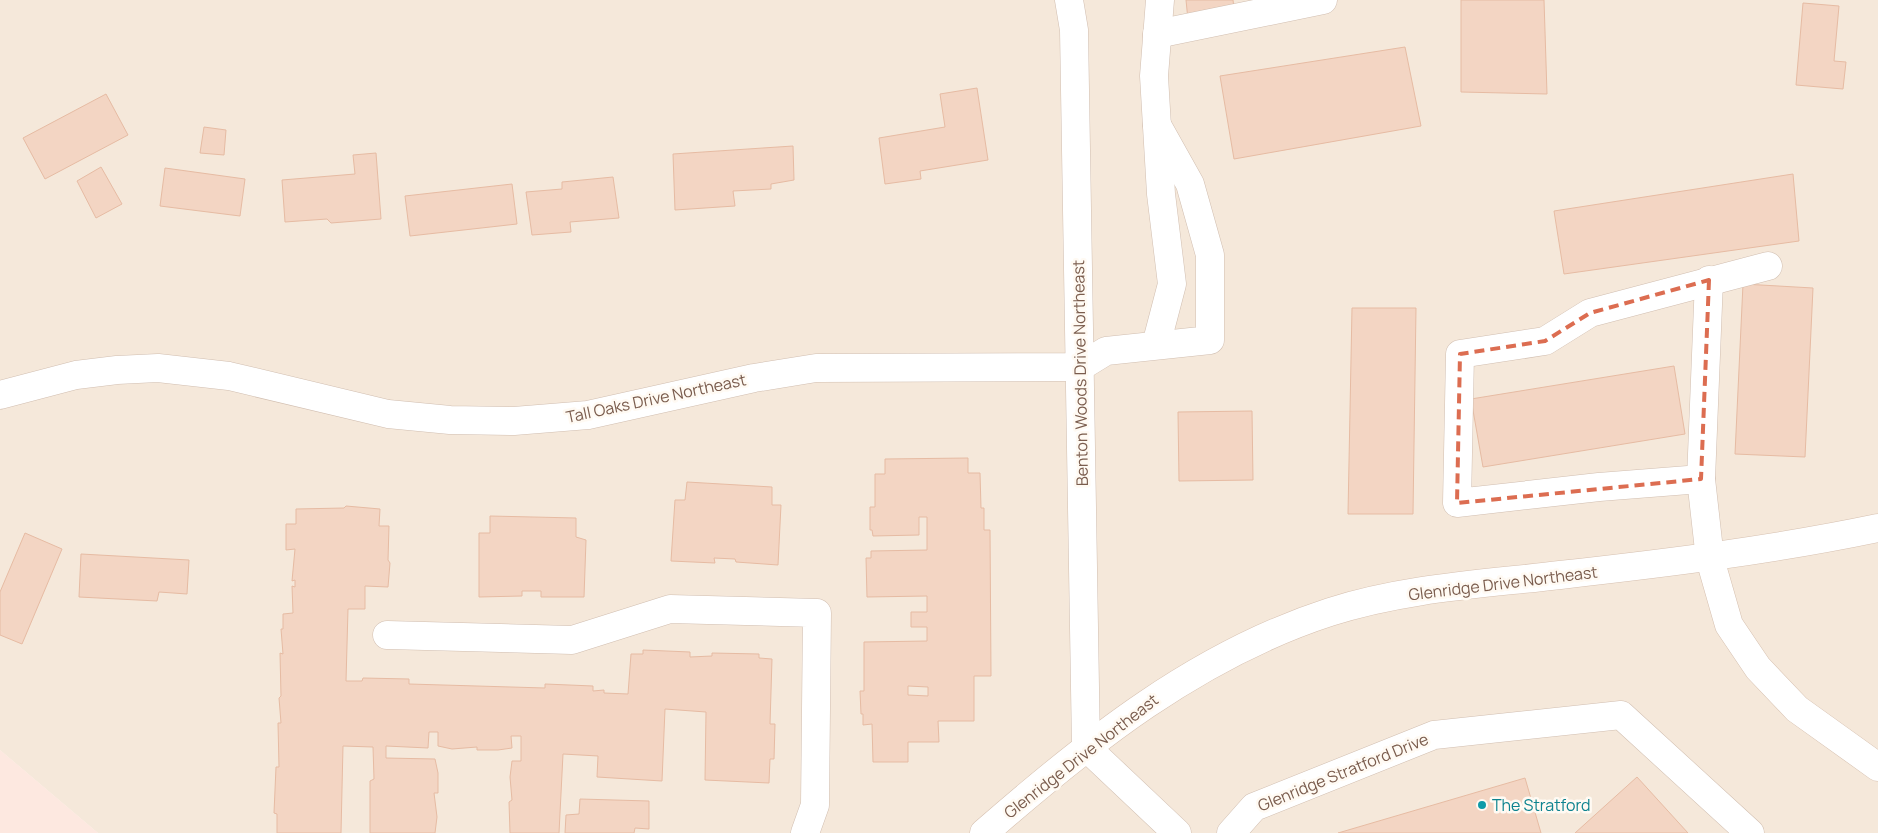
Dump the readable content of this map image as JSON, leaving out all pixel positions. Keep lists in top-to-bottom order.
{
  "streets": {
    "street": [
      "Benton Woods Drive Northeast",
      "Tall Oaks Drive Northeast",
      "Glenridge Drive Northeast",
      "Glenridge Stratford Drive"
    ]
  },
  "crossings": [
    ["Benton Woods Drive Northeast", "Tall Oaks Drive Northeast"],
    ["Benton Woods Drive Northeast", "Glenridge Drive Northeast"]
  ],
  "places": ["The Stratford"]
}
